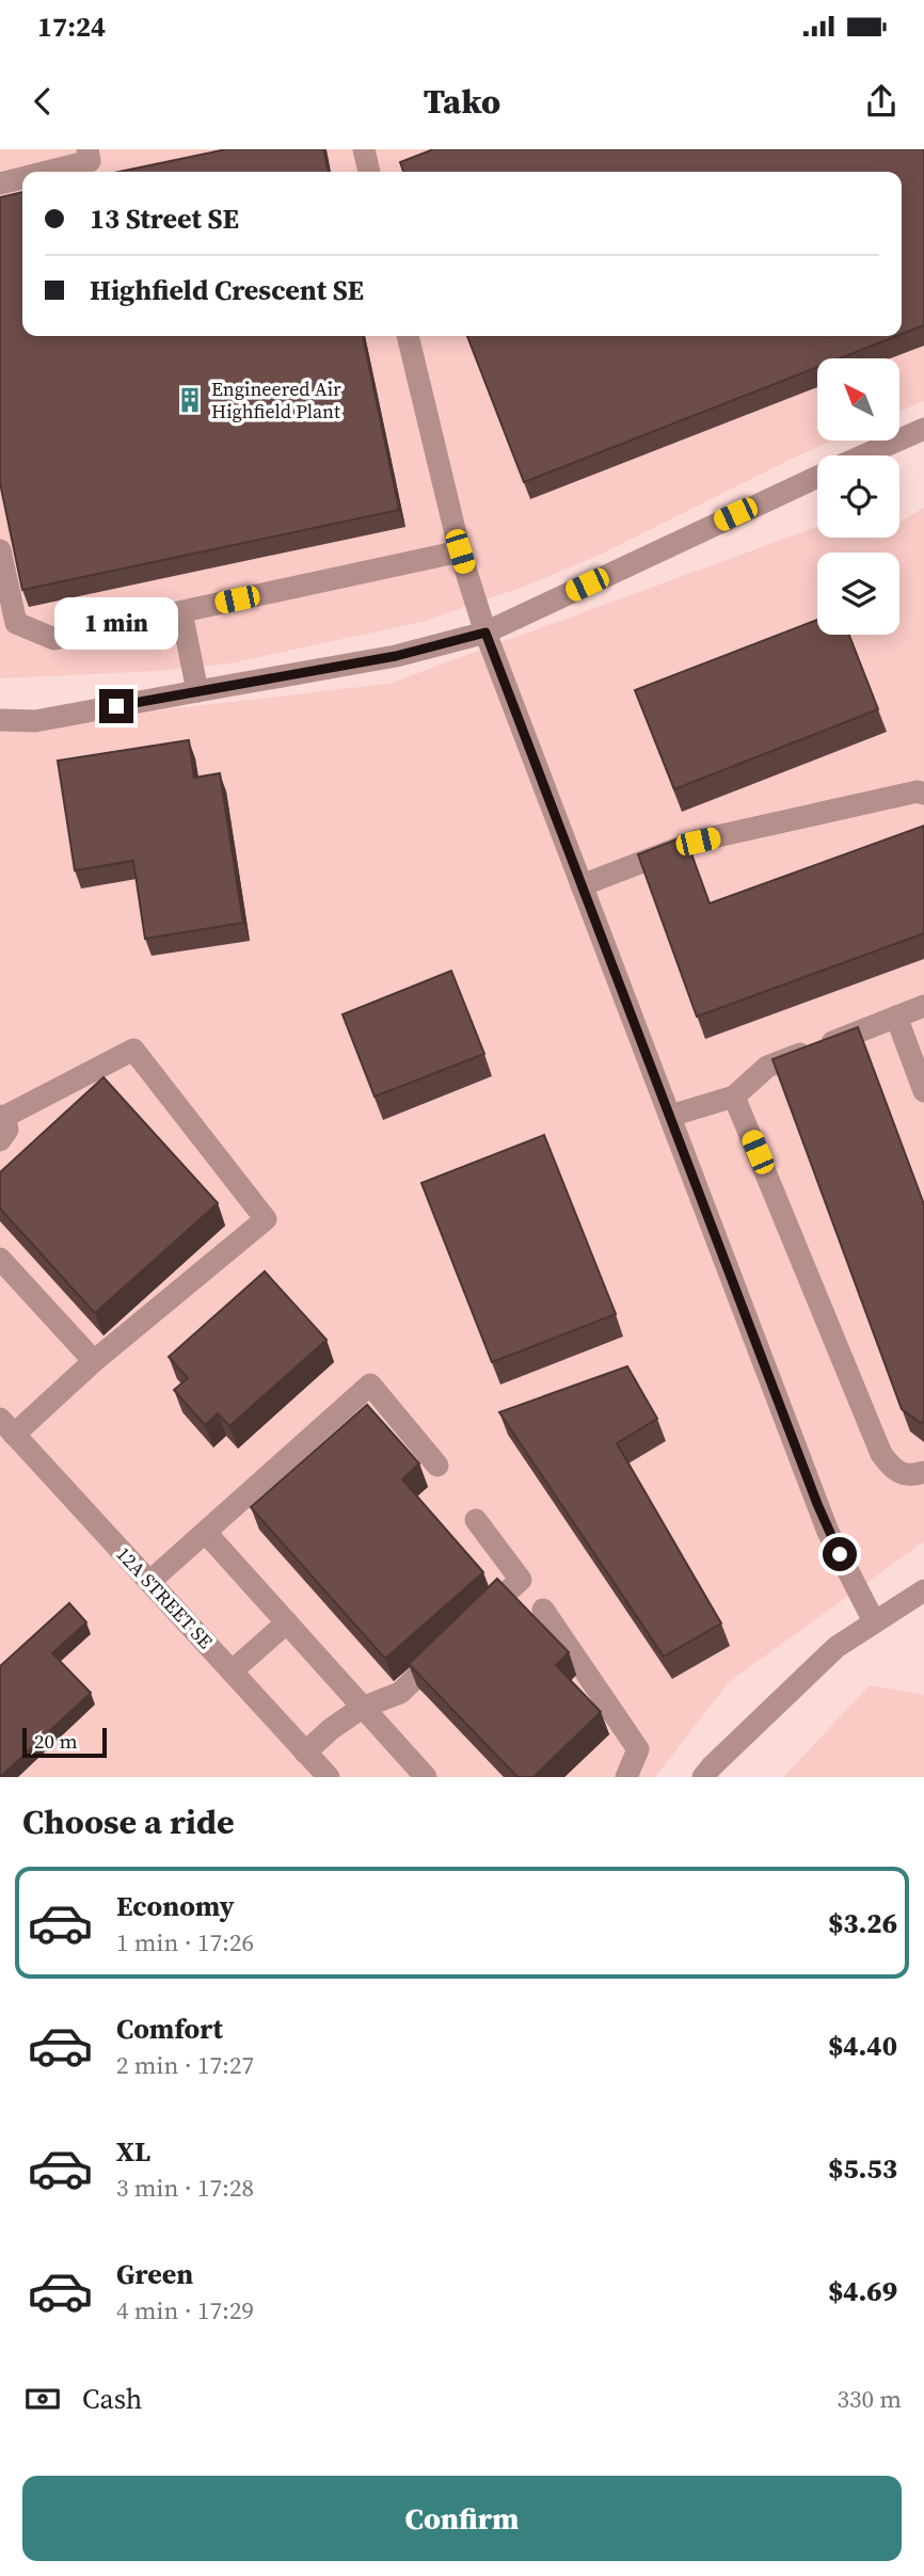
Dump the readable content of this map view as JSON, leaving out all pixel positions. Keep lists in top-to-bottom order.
{
  "streets": {
    "street": ["12A STREET SE"]
  },
  "places": {
    "building": ["Engineered Air Highfield Plant"]
  },
  "scale_bar": "20 m",
  "north": "top left",
  "page": {
    "status": "17:24",
    "header": "Tako",
    "banner": ["13 Street SE", "Highfield Crescent SE"],
    "bubble": "1 min",
    "scale": "20 m",
    "heading": "Choose a ride",
    "list": [
      {
        "name": "Economy",
        "note": "1 min · 17:26",
        "value": "$3.26"
      },
      {
        "name": "Comfort",
        "note": "2 min · 17:27",
        "value": "$4.40"
      },
      {
        "name": "XL",
        "note": "3 min · 17:28",
        "value": "$5.53"
      },
      {
        "name": "Green",
        "note": "4 min · 17:29",
        "value": "$4.69"
      }
    ],
    "pay": ["Cash", "330 m"],
    "buttons": "Confirm"
  }
}
